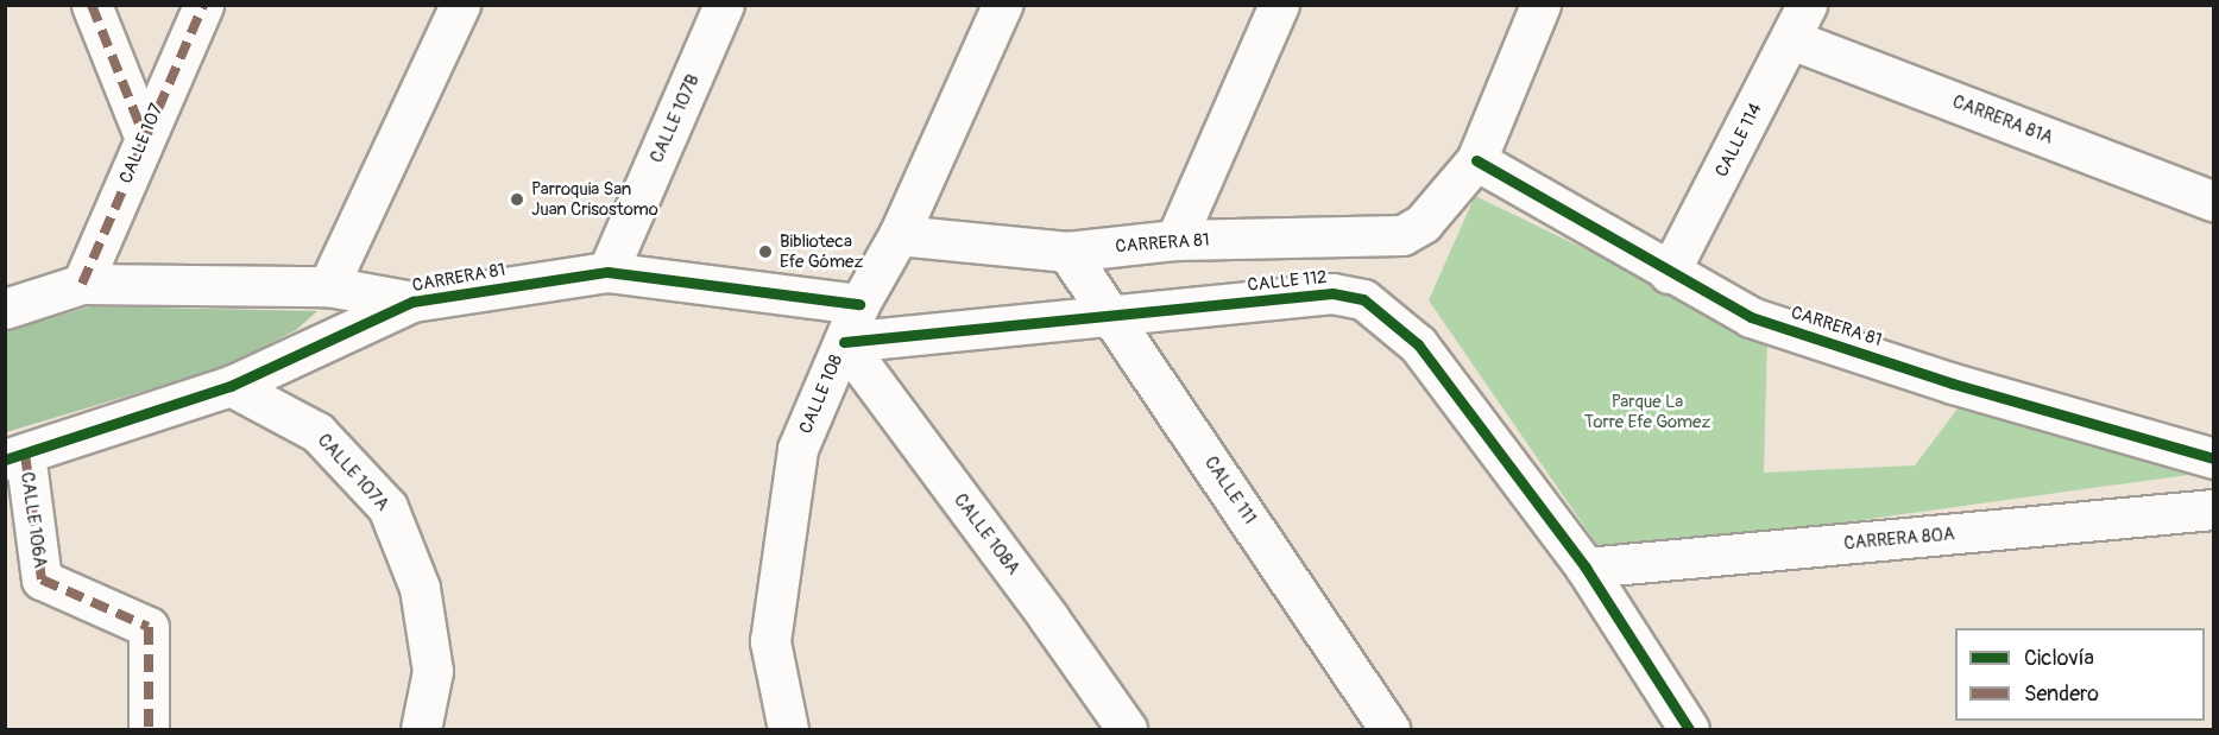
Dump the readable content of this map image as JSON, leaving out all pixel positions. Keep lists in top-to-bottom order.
{
  "streets": {
    "street": [
      "CALLE 107B",
      "CARRERA 81A",
      "CALLE 114",
      "CALLE 107",
      "CARRERA 81",
      "CALLE 112",
      "CALLE 108",
      "CALLE 107A",
      "CALLE 111",
      "CALLE 106A",
      "CALLE 108A",
      "CARRERA 80A"
    ]
  },
  "crossings": [
    ["CALLE 107B", "CARRERA 81"],
    ["CARRERA 81A", "CALLE 114"],
    ["CALLE 114", "CARRERA 81"],
    ["CALLE 107", "CARRERA 81"],
    ["CARRERA 81", "CALLE 108"],
    ["CARRERA 81", "CALLE 107A"],
    ["CARRERA 81", "CALLE 111"],
    ["CARRERA 81", "CALLE 106A"],
    ["CALLE 112", "CALLE 108"],
    ["CALLE 112", "CALLE 111"],
    ["CALLE 112", "CALLE 108A"],
    ["CALLE 112", "CARRERA 80A"],
    ["CALLE 108", "CALLE 108A"]
  ],
  "parks": ["Parque La Torre Efe Gomez"],
  "places": ["Parroquia San Juan Crisostomo", "Biblioteca Efe Gómez"],
  "legend": ["Ciclovía", "Sendero"]
}
